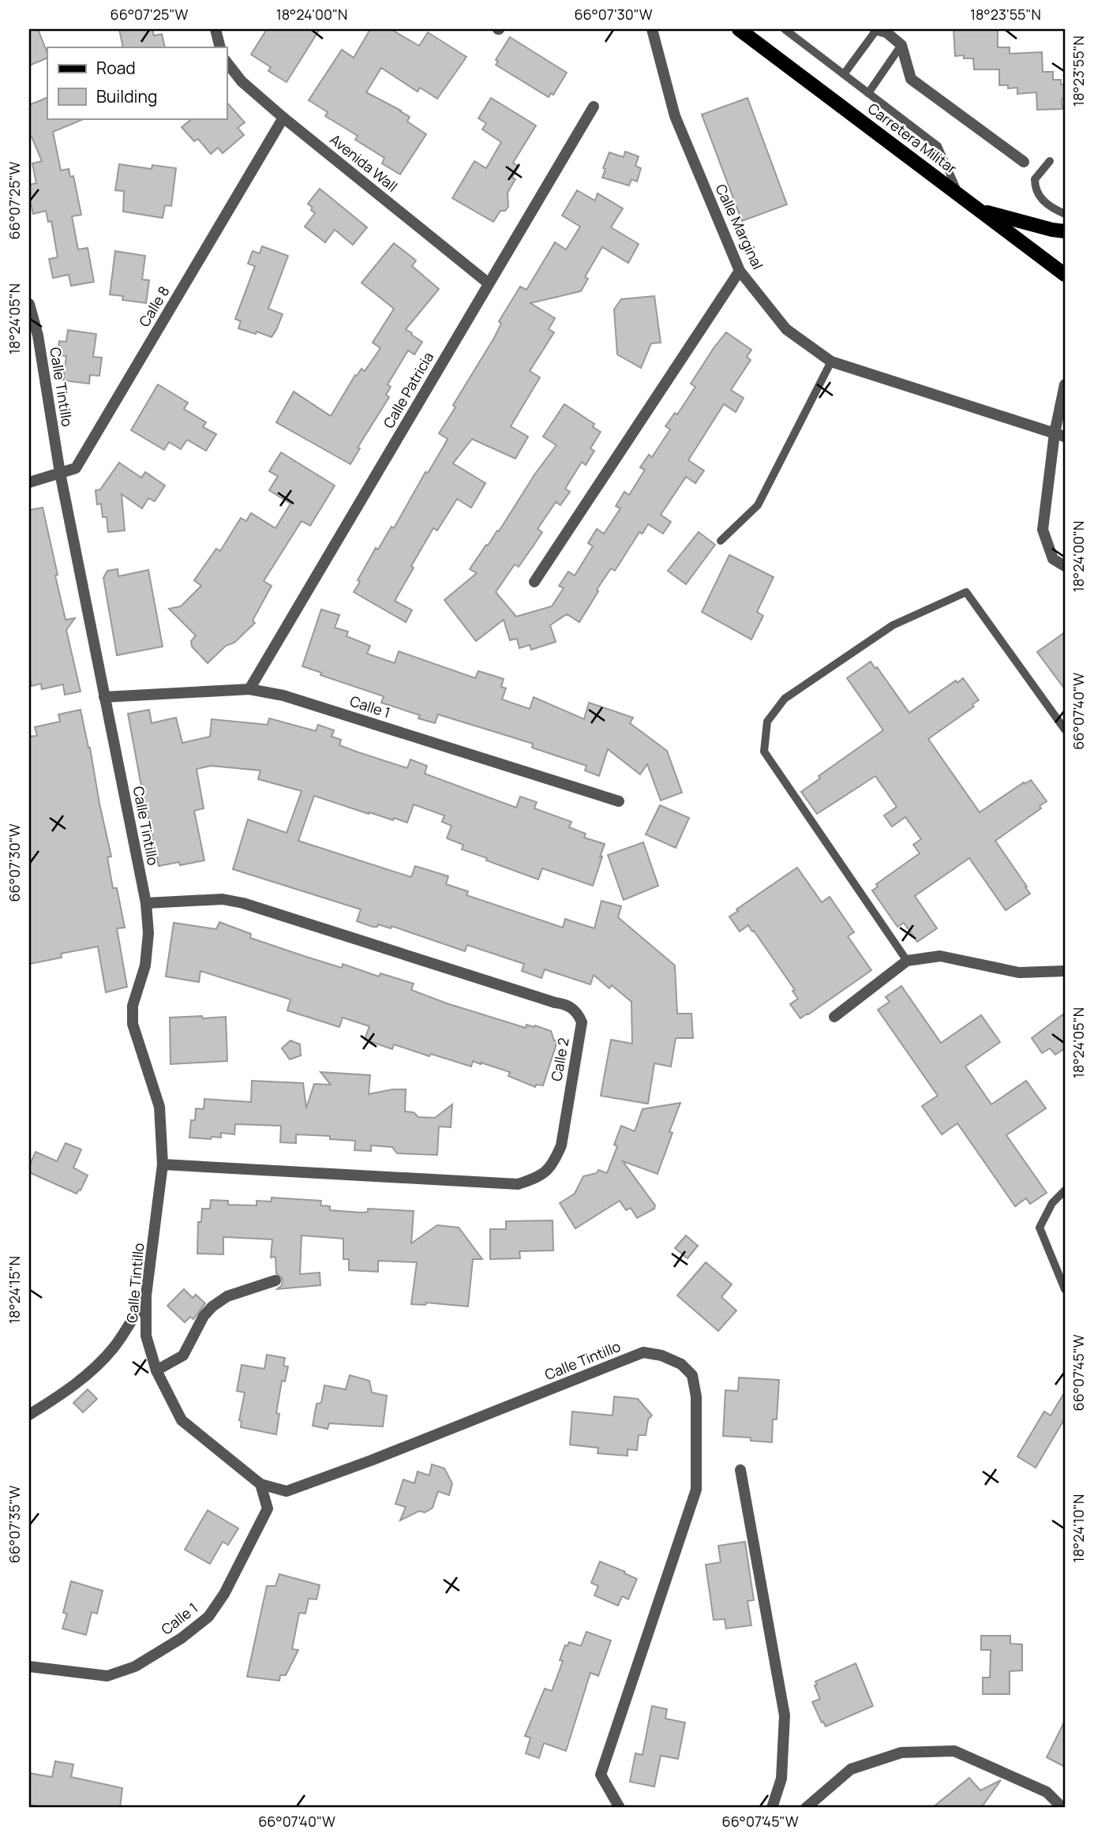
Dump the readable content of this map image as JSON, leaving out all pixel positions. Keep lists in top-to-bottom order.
{
  "streets": {
    "main road": ["Carretera Militar"],
    "street": [
      "Avenida Wall",
      "Calle Marginal",
      "Calle 8",
      "Calle Tintillo",
      "Calle Patricia",
      "Calle 1",
      "Calle 2"
    ]
  },
  "crossings": [
    ["Avenida Wall", "Calle 8"],
    ["Avenida Wall", "Calle Patricia"],
    ["Calle 8", "Calle Tintillo"],
    ["Calle Tintillo", "Calle 1"],
    ["Calle Tintillo", "Calle 2"],
    ["Calle Patricia", "Calle 1"]
  ],
  "legend": ["Road", "Building"],
  "coordinates": [
    "66°07'25\"W",
    "18°24'00\"N",
    "66°07'30\"W",
    "18°23'55\"N",
    "18°24'05\"N",
    "66°07'40\"W",
    "18°24'15\"N",
    "66°07'45\"W",
    "66°07'35\"W",
    "18°24'10\"N"
  ]
}
